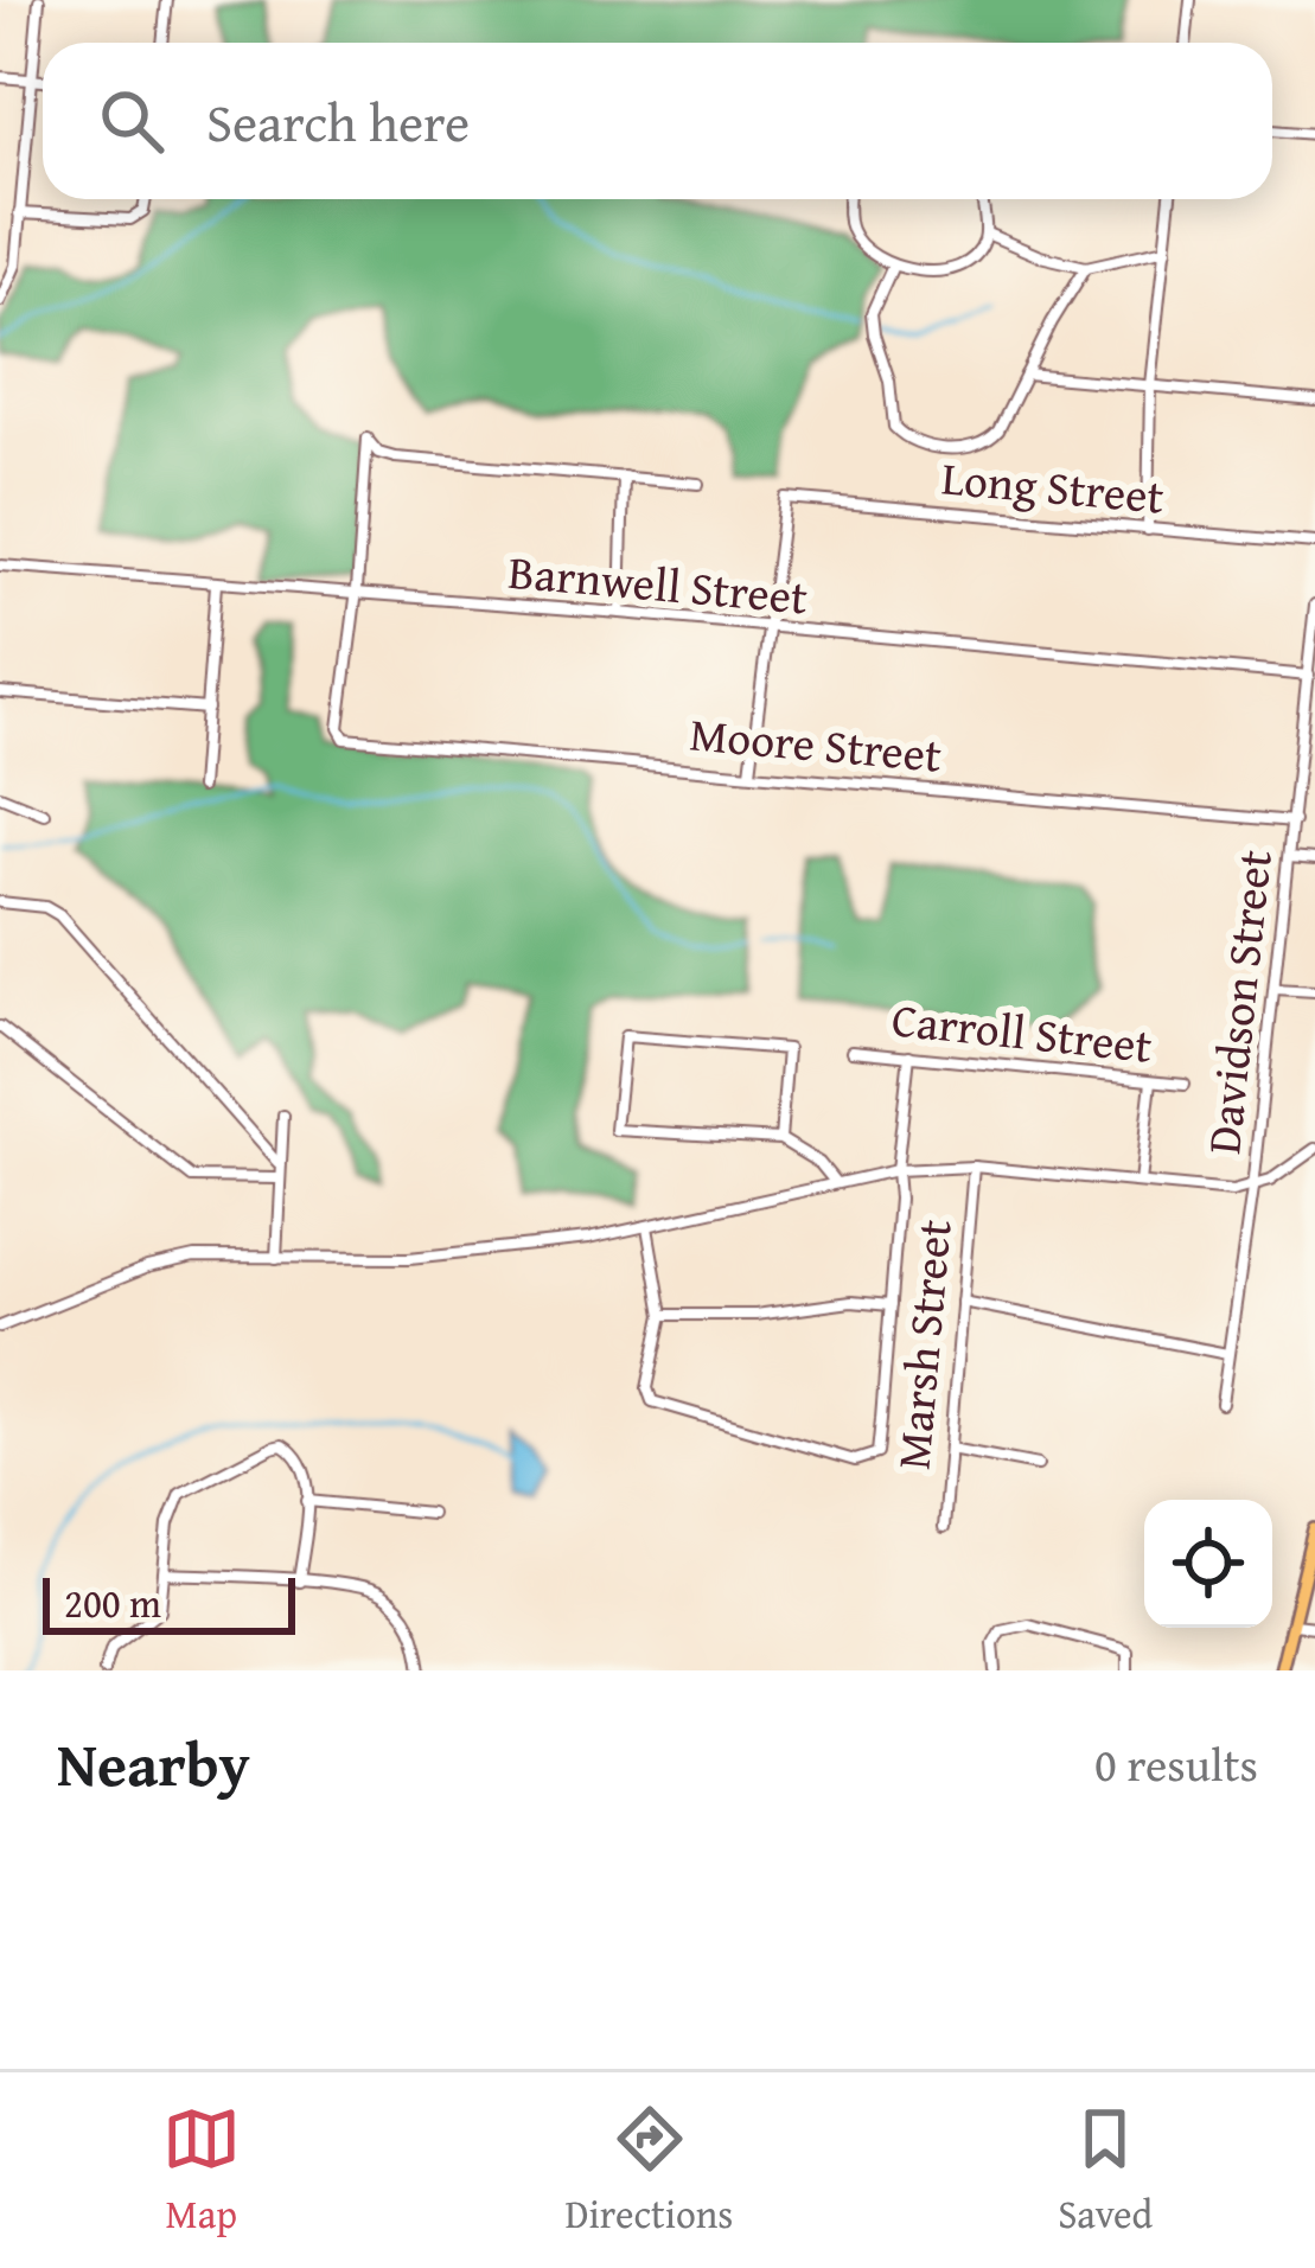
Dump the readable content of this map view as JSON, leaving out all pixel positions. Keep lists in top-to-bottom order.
{
  "streets": {
    "street": [
      "Long Street",
      "Barnwell Street",
      "Moore Street",
      "Davidson Street",
      "Carroll Street",
      "Marsh Street"
    ]
  },
  "crossings": [
    ["Long Street", "Barnwell Street"],
    ["Barnwell Street", "Moore Street"],
    ["Barnwell Street", "Davidson Street"],
    ["Moore Street", "Davidson Street"]
  ],
  "scale_bar": "200 m",
  "page": {
    "search": "Search here",
    "scale": "200 m",
    "heading": ["Nearby", "0 results"],
    "nav": ["Map", "Directions", "Saved"]
  }
}
